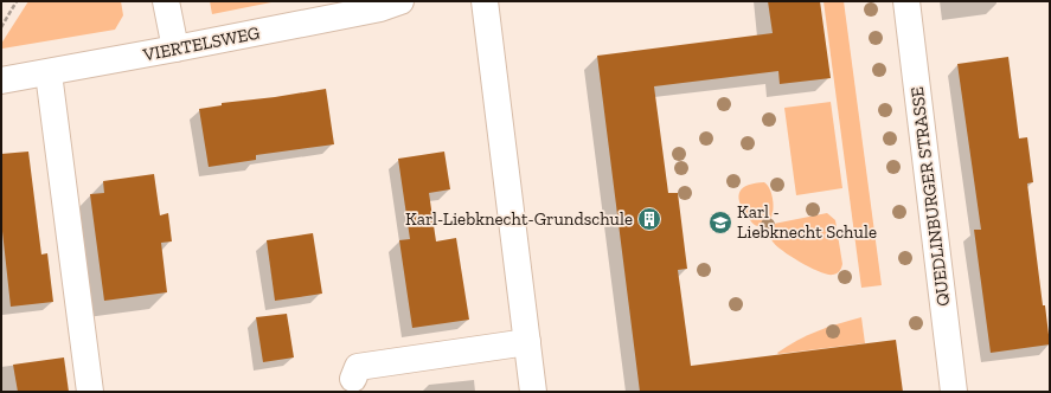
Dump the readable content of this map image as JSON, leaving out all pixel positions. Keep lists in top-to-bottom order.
{
  "streets": {
    "street": ["VIERTELSWEG", "QUEDLINBURGER STRASSE"]
  },
  "places": {
    "building": ["Karl-Liebknecht-Grundschule"],
    "school or university": ["Karl - Liebknecht Schule"]
  }
}
